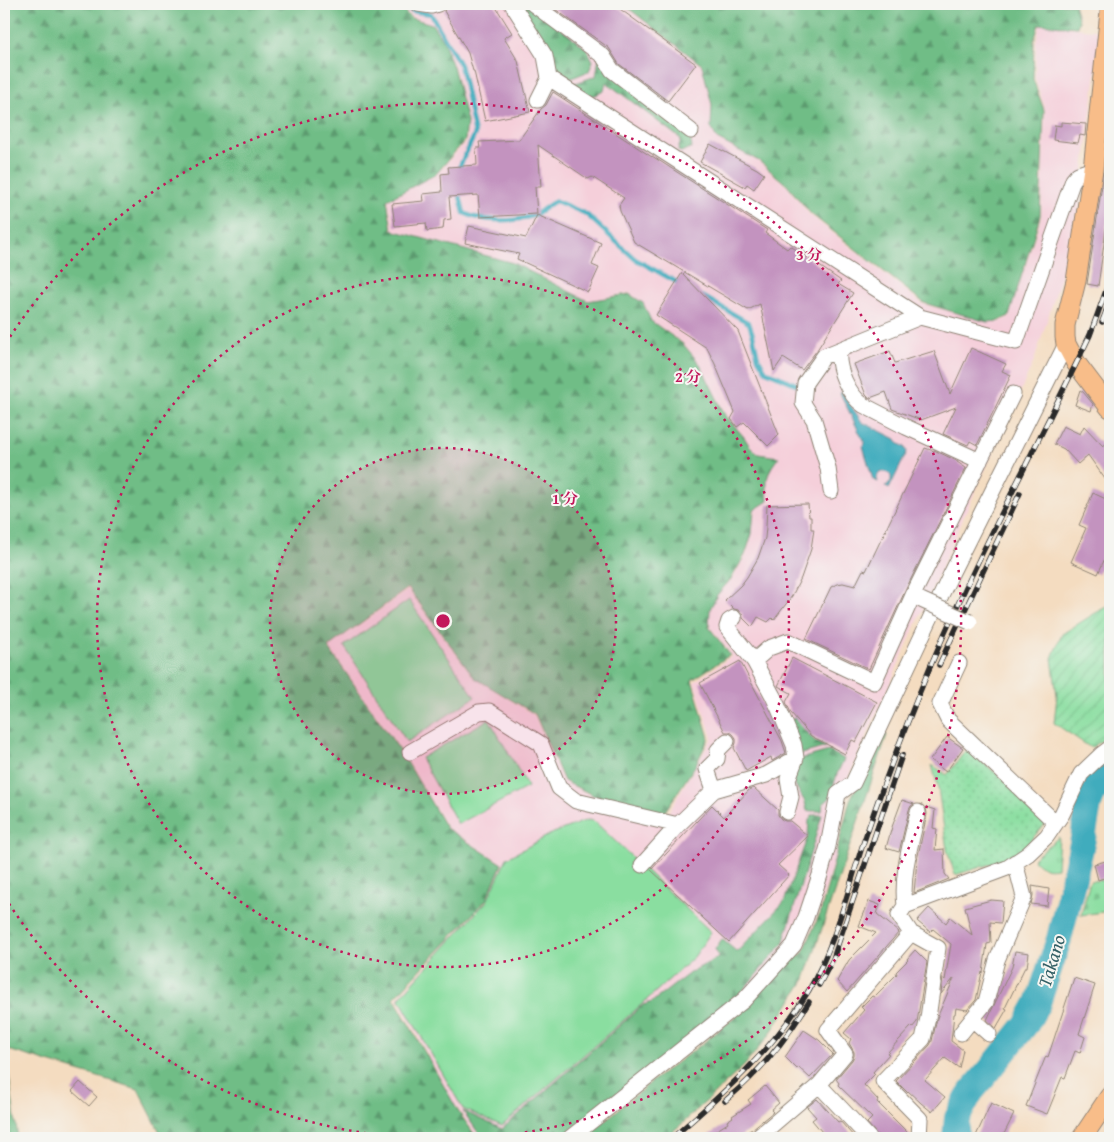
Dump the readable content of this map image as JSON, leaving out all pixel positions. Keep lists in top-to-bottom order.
{
  "water": ["Takano"],
  "rings": ["3 分", "2 分", "1 分"]
}
